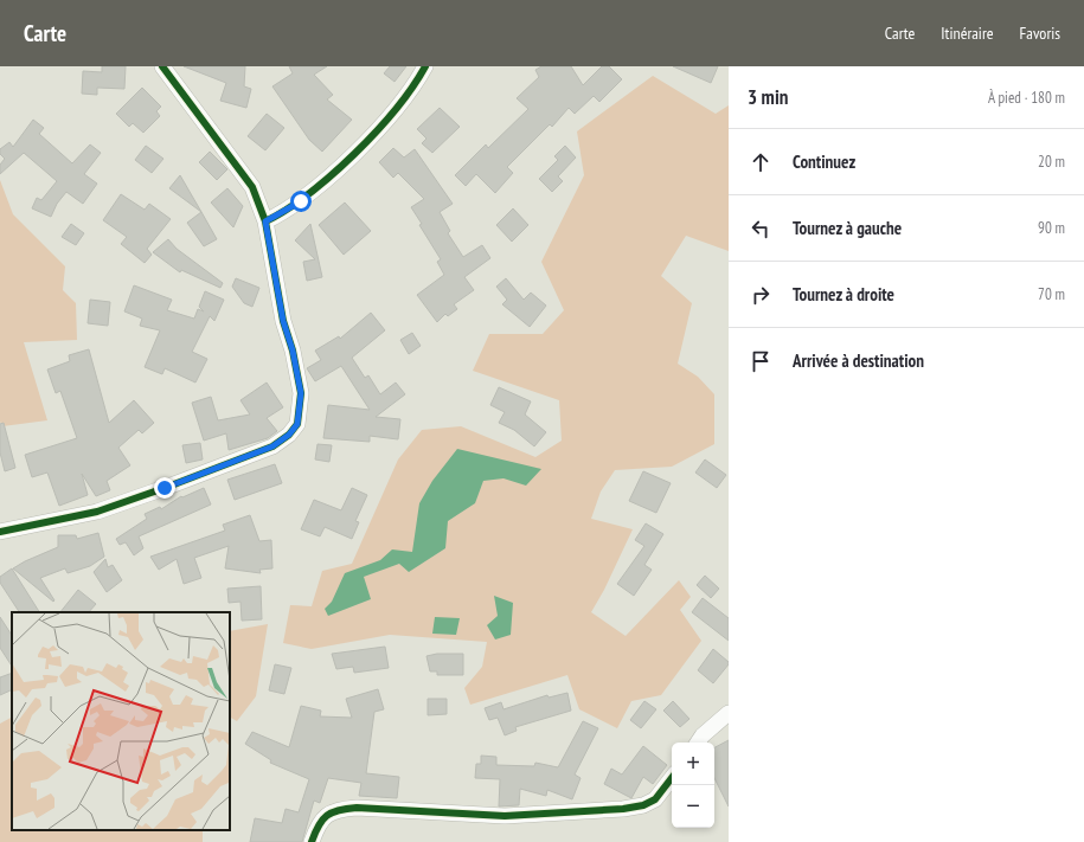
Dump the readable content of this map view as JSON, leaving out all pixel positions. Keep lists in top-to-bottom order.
{
  "page": {
    "header": "Carte",
    "nav": ["Carte", "Itinéraire", "Favoris"],
    "heading": ["3 min", "À pied · 180 m"],
    "list": [
      ["Continuez", "20 m"],
      ["Tournez à gauche", "90 m"],
      ["Tournez à droite", "70 m"],
      "Arrivée à destination"
    ],
    "map_buttons": ["+", "−"]
  }
}
